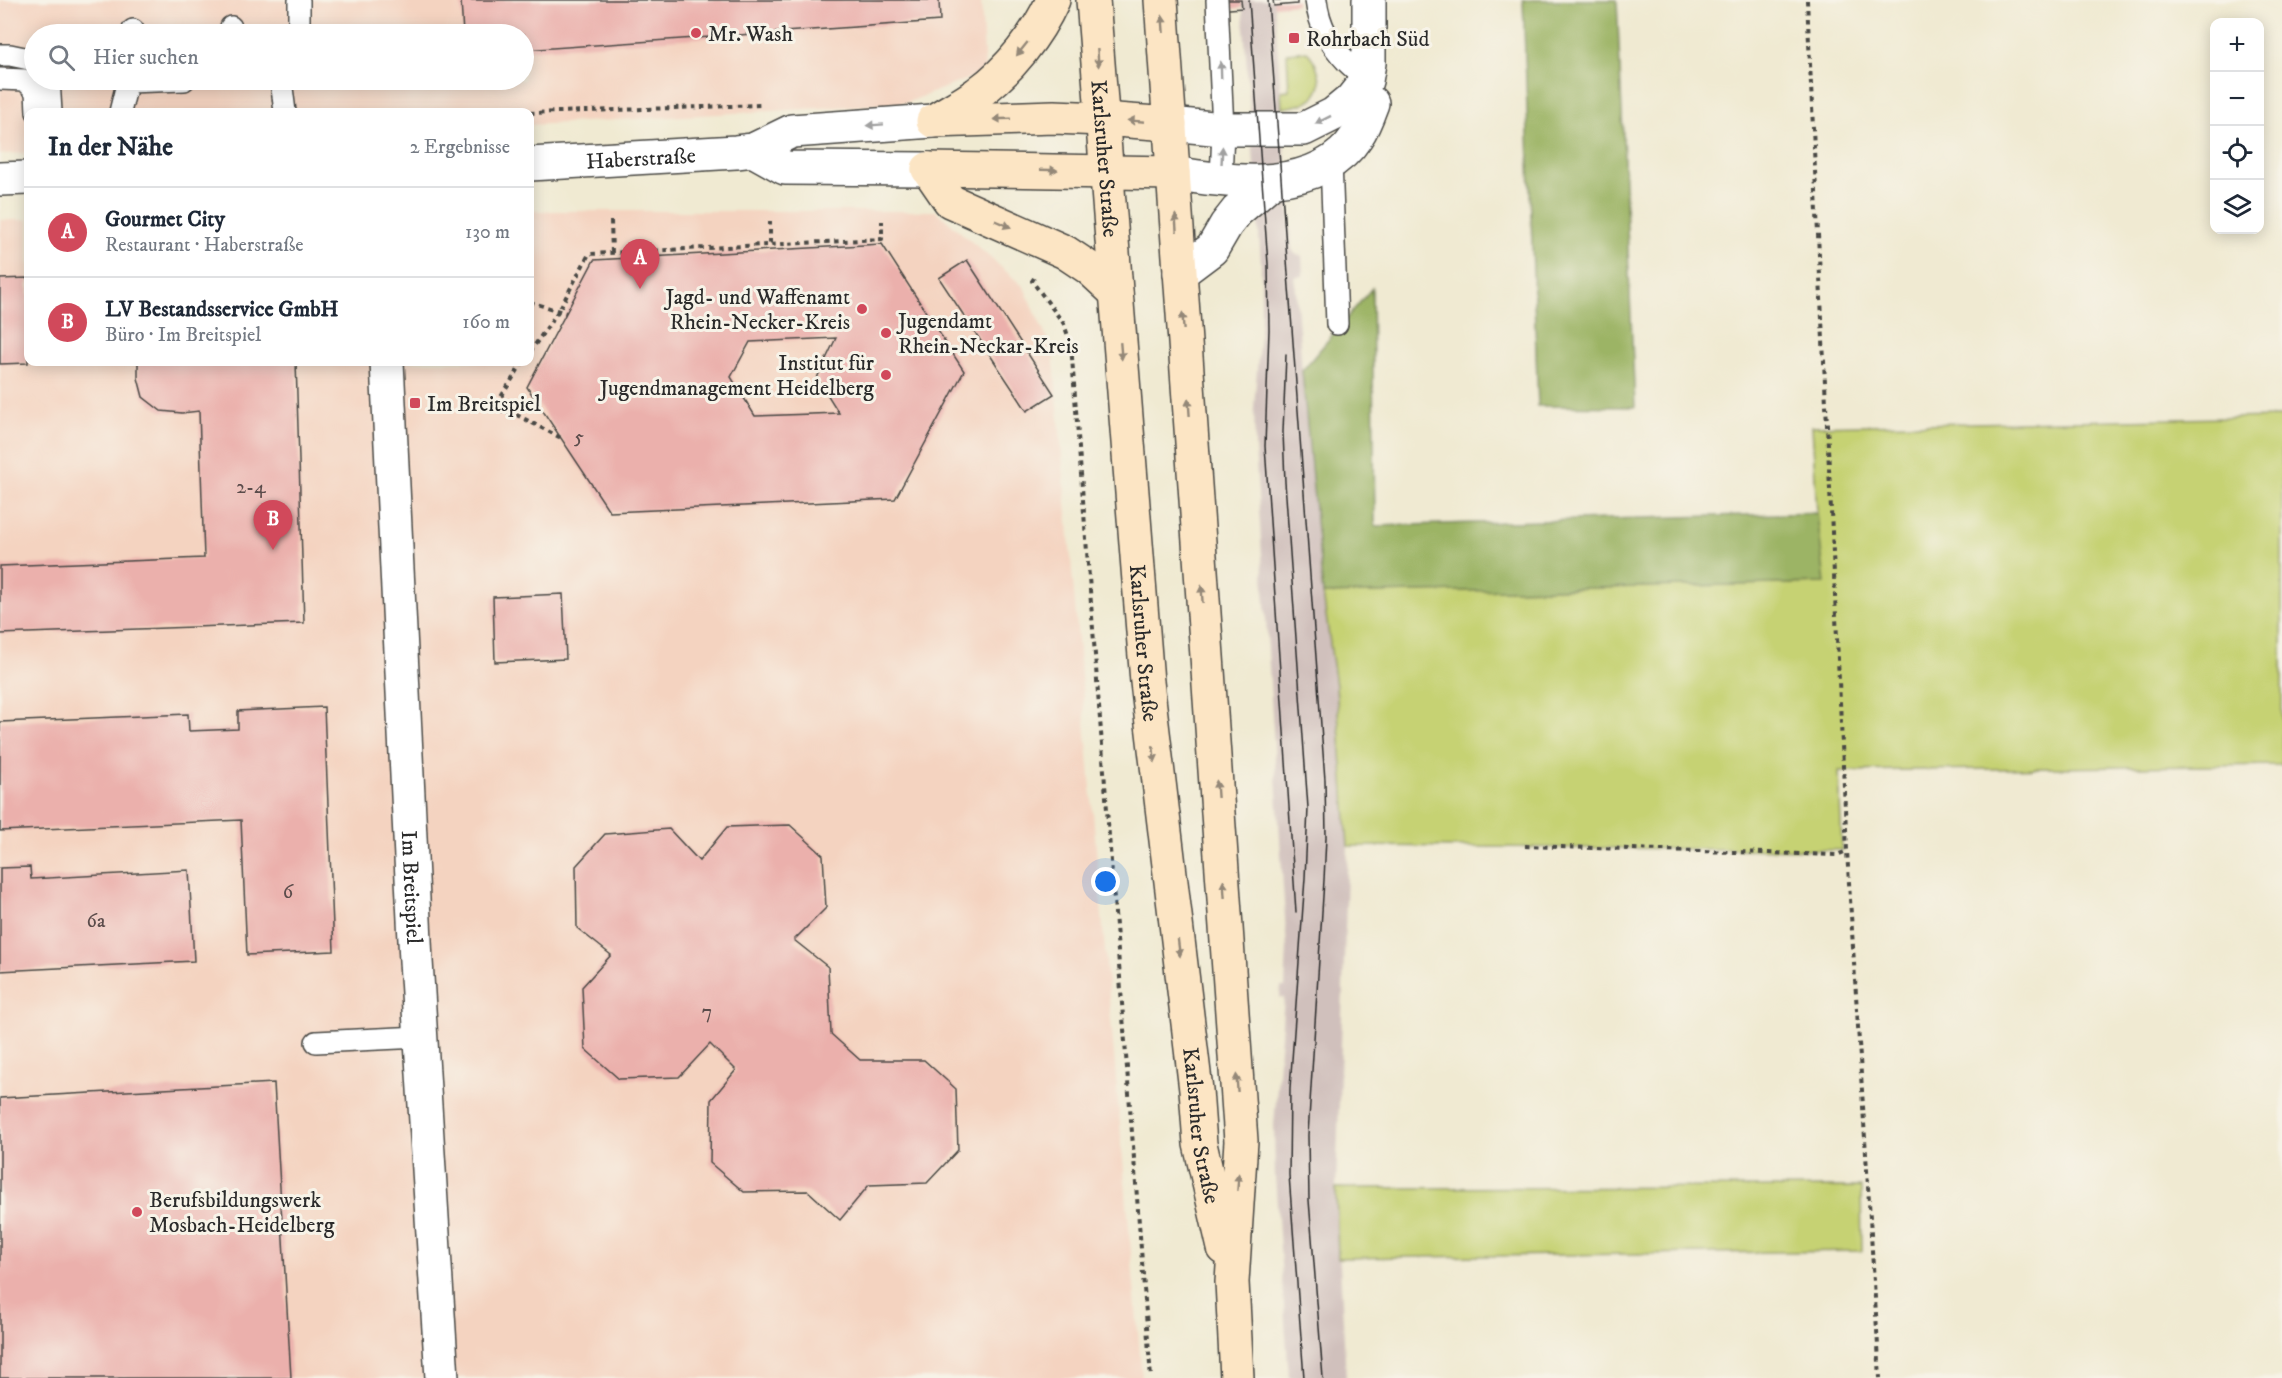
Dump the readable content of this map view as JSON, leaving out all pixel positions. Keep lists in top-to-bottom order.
{
  "streets": {
    "main road": ["Karlsruher Straße"],
    "street": ["Haberstraße", "Im Breitspiel"]
  },
  "places": {
    "other": [
      "Mr. Wash",
      "Jagd- und Waffenamt Rhein-Necker-Kreis",
      "Jugendamt Rhein-Neckar-Kreis",
      "Institut für Jugendmanagement Heidelberg",
      "Berufsbildungswerk Mosbach-Heidelberg"
    ],
    "transit": ["Rohrbach Süd", "Im Breitspiel"]
  },
  "house_numbers": [
    "5",
    "2-4",
    "6",
    "6a",
    "7"
  ],
  "page": {
    "map_buttons": ["+", "−"],
    "search": "Hier suchen",
    "heading": ["In der Nähe", "2 Ergebnisse"],
    "list": [
      {
        "mark": "A",
        "name": "Gourmet City",
        "note": "Restaurant · Haberstraße",
        "value": "130 m"
      },
      {
        "mark": "B",
        "name": "LV Bestandsservice GmbH",
        "note": "Büro · Im Breitspiel",
        "value": "160 m"
      }
    ],
    "pins": ["A", "B"]
  }
}
